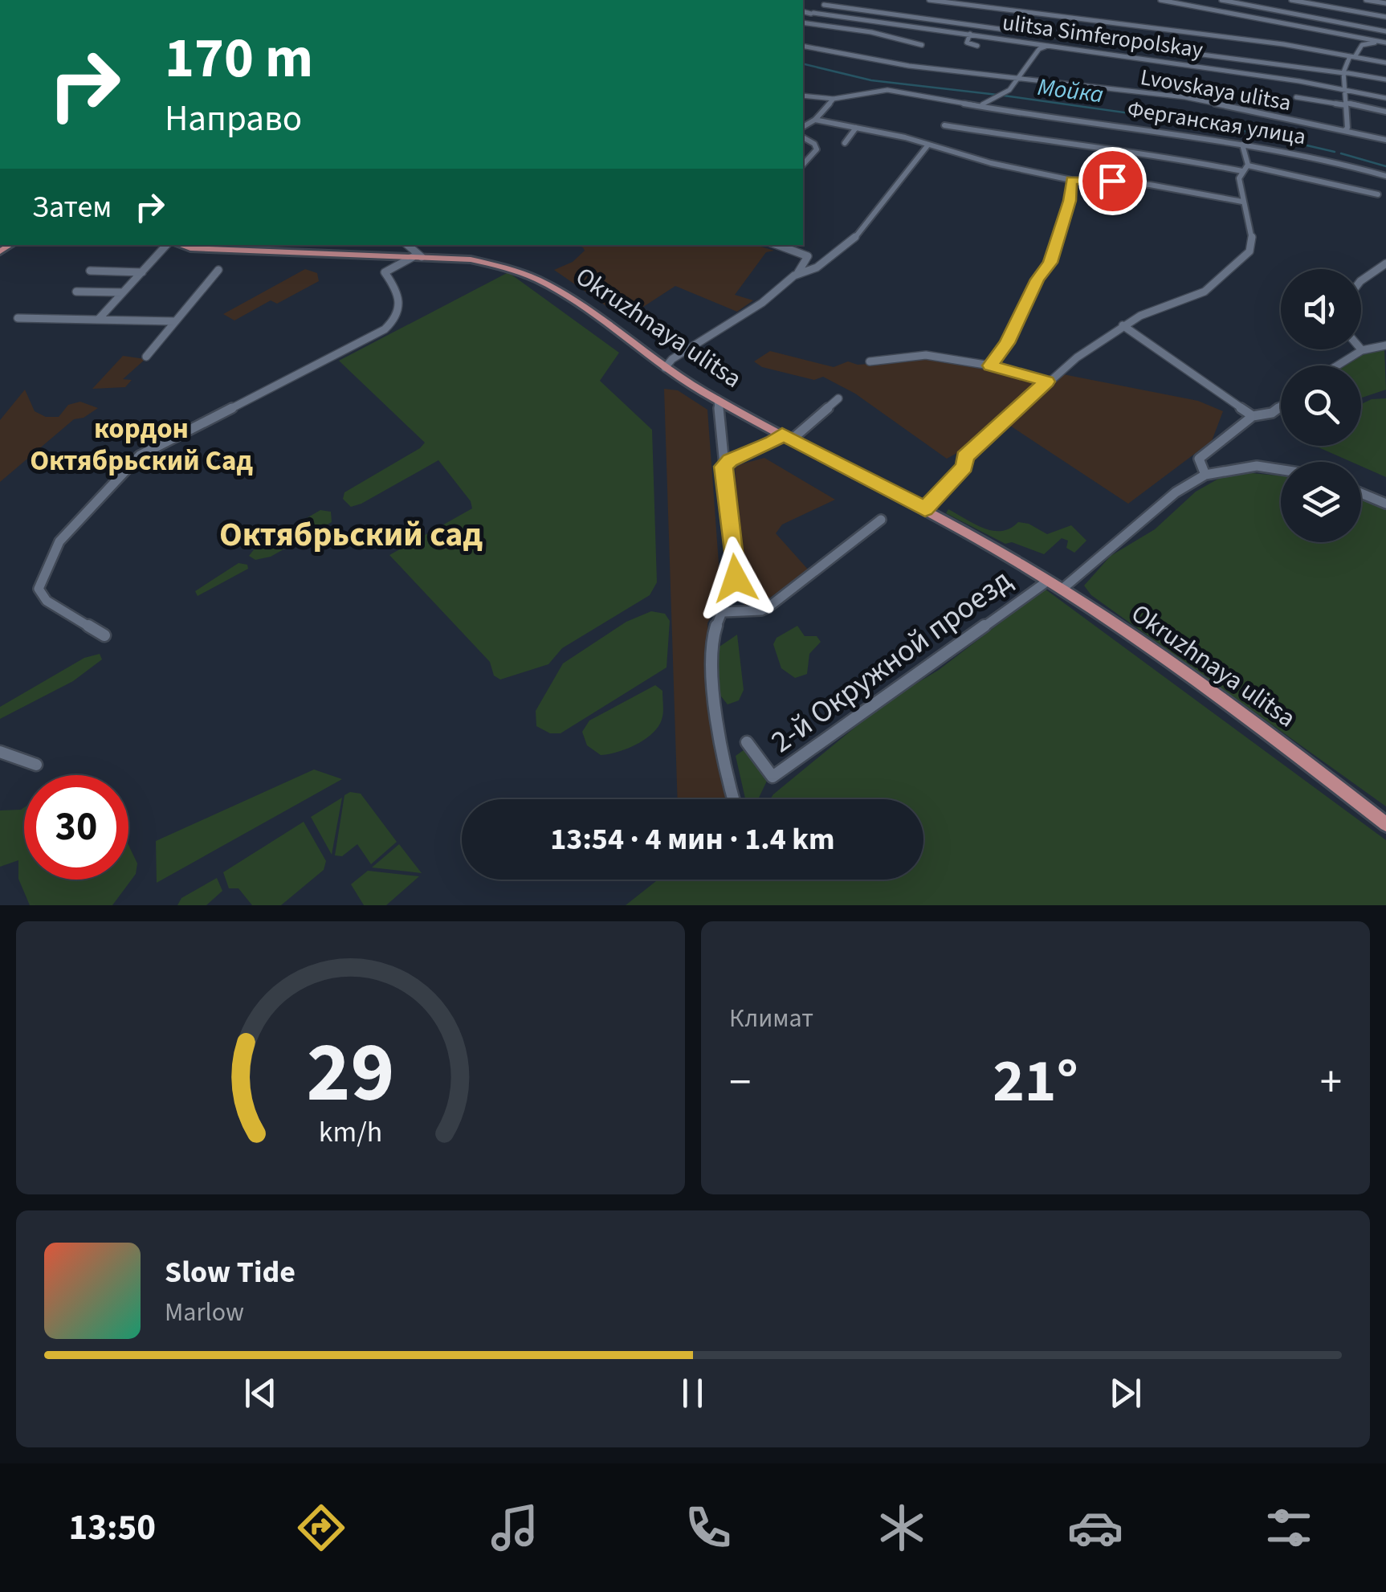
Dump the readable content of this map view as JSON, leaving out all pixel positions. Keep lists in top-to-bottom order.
{
  "streets": {
    "main road": ["Okruzhnaya ulitsa"],
    "street": [
      "ulitsa Simferopolskay",
      "Lvovskaya ulitsa",
      "Ферганская улица",
      "2-й Окружной проезд"
    ]
  },
  "crossings": [
    ["Okruzhnaya ulitsa", "2-й Окружной проезд"]
  ],
  "districts": ["кордон Октябрьский Сад", "Октябрьский сад"],
  "water": ["Мойка"],
  "page": {
    "turn": ["170 m", "Направо"],
    "then": "Затем",
    "limit": "30",
    "trip": "13:54 · 4 мин · 1.4 km",
    "tile": "Климат",
    "heat": ["−", "21°", "+"],
    "song": ["Slow Tide", "Marlow"],
    "tabs": "13:50",
    "gauge": ["29", "km/h"]
  }
}
